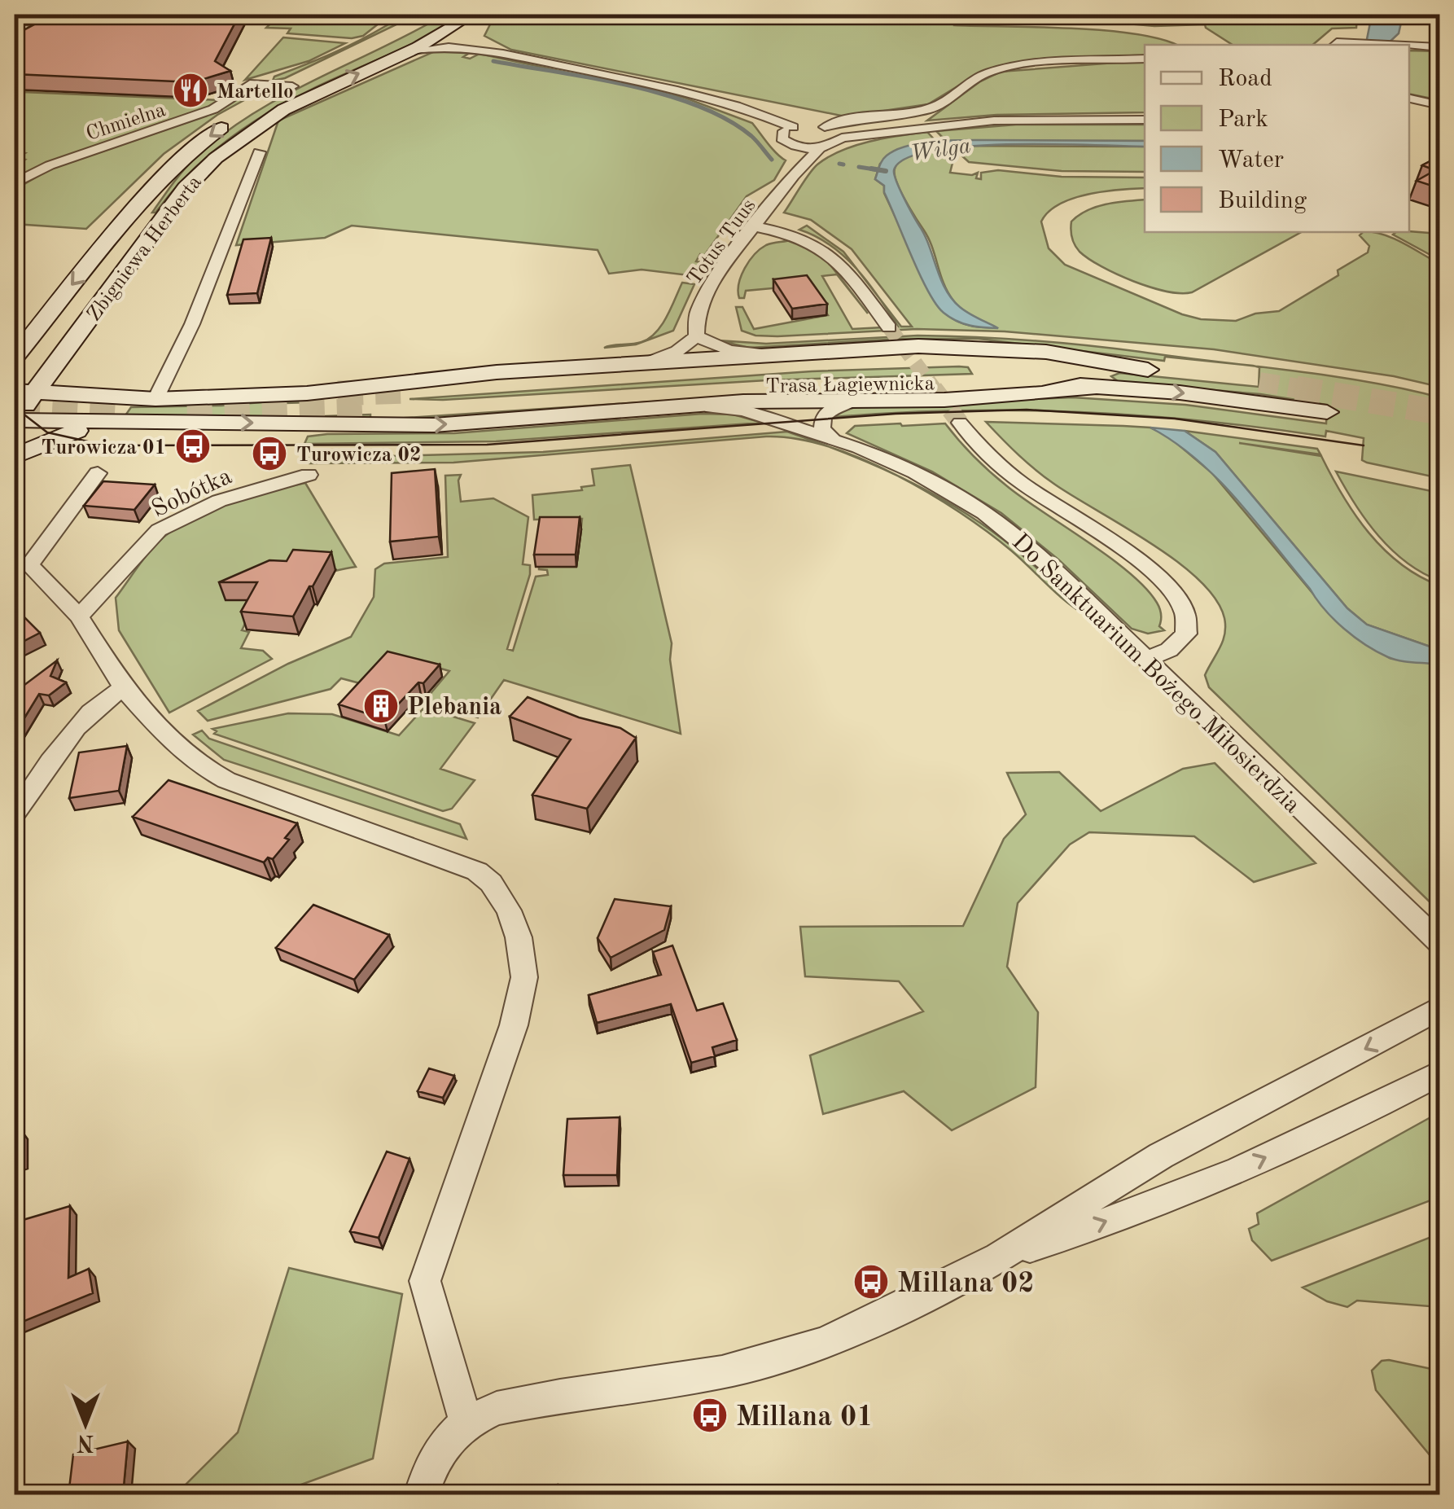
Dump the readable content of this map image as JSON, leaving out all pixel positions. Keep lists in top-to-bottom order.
{
  "streets": {
    "main road": ["Zbigniewa Herberta", "Trasa Łagiewnicka"],
    "street": [
      "Chmielna",
      "Totus Tuus",
      "Sobótka",
      "Do Sanktuarium Bożego Miłosierdzia"
    ]
  },
  "water": ["Wilga"],
  "places": {
    "restaurant": ["Martello"],
    "bus stop": [
      "Turowicza 01",
      "Turowicza 02",
      "Millana 02",
      "Millana 01"
    ],
    "building": ["Plebania"]
  },
  "legend": [
    "Road",
    "Park",
    "Water",
    "Building"
  ],
  "north": "bottom"
}
